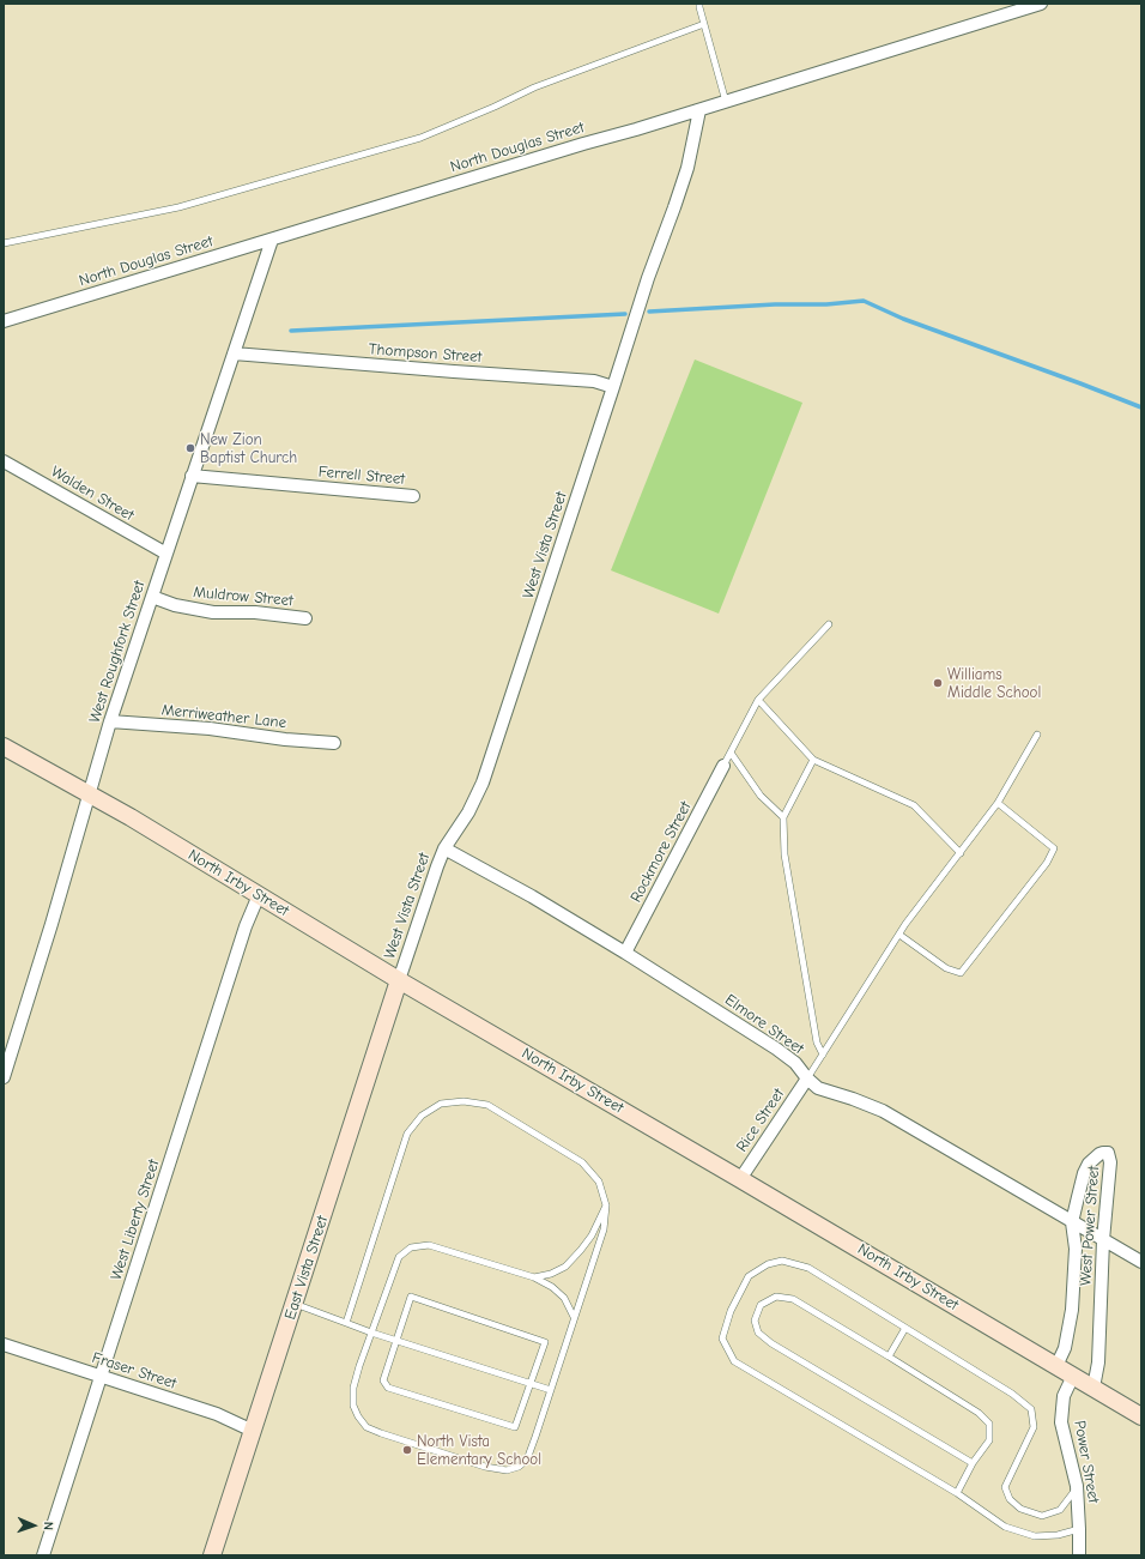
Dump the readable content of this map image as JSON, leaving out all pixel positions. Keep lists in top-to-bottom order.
{
  "streets": {
    "main road": ["North Irby Street", "East Vista Street"],
    "street": [
      "North Douglas Street",
      "Thompson Street",
      "Ferrell Street",
      "Walden Street",
      "West Vista Street",
      "Muldrow Street",
      "West Roughfork Street",
      "Merriweather Lane",
      "Rockmore Street",
      "Elmore Street",
      "Rice Street",
      "West Liberty Street",
      "West Power Street",
      "Fraser Street",
      "Power Street"
    ]
  },
  "crossings": [
    ["North Douglas Street", "West Vista Street"],
    ["North Douglas Street", "West Roughfork Street"],
    ["Thompson Street", "West Vista Street"],
    ["Thompson Street", "West Roughfork Street"],
    ["Ferrell Street", "West Roughfork Street"],
    ["Walden Street", "West Roughfork Street"],
    ["West Vista Street", "North Irby Street"],
    ["West Vista Street", "Elmore Street"],
    ["West Vista Street", "East Vista Street"],
    ["Muldrow Street", "West Roughfork Street"],
    ["West Roughfork Street", "Merriweather Lane"],
    ["West Roughfork Street", "North Irby Street"],
    ["Rockmore Street", "Elmore Street"],
    ["North Irby Street", "Rice Street"],
    ["North Irby Street", "West Liberty Street"],
    ["North Irby Street", "West Power Street"],
    ["North Irby Street", "East Vista Street"],
    ["North Irby Street", "Power Street"],
    ["Elmore Street", "Rice Street"],
    ["Elmore Street", "West Power Street"],
    ["West Liberty Street", "Fraser Street"],
    ["East Vista Street", "Fraser Street"]
  ],
  "places": ["New Zion Baptist Church", "Williams Middle School", "North Vista Elementary School"],
  "north": "right"
}
